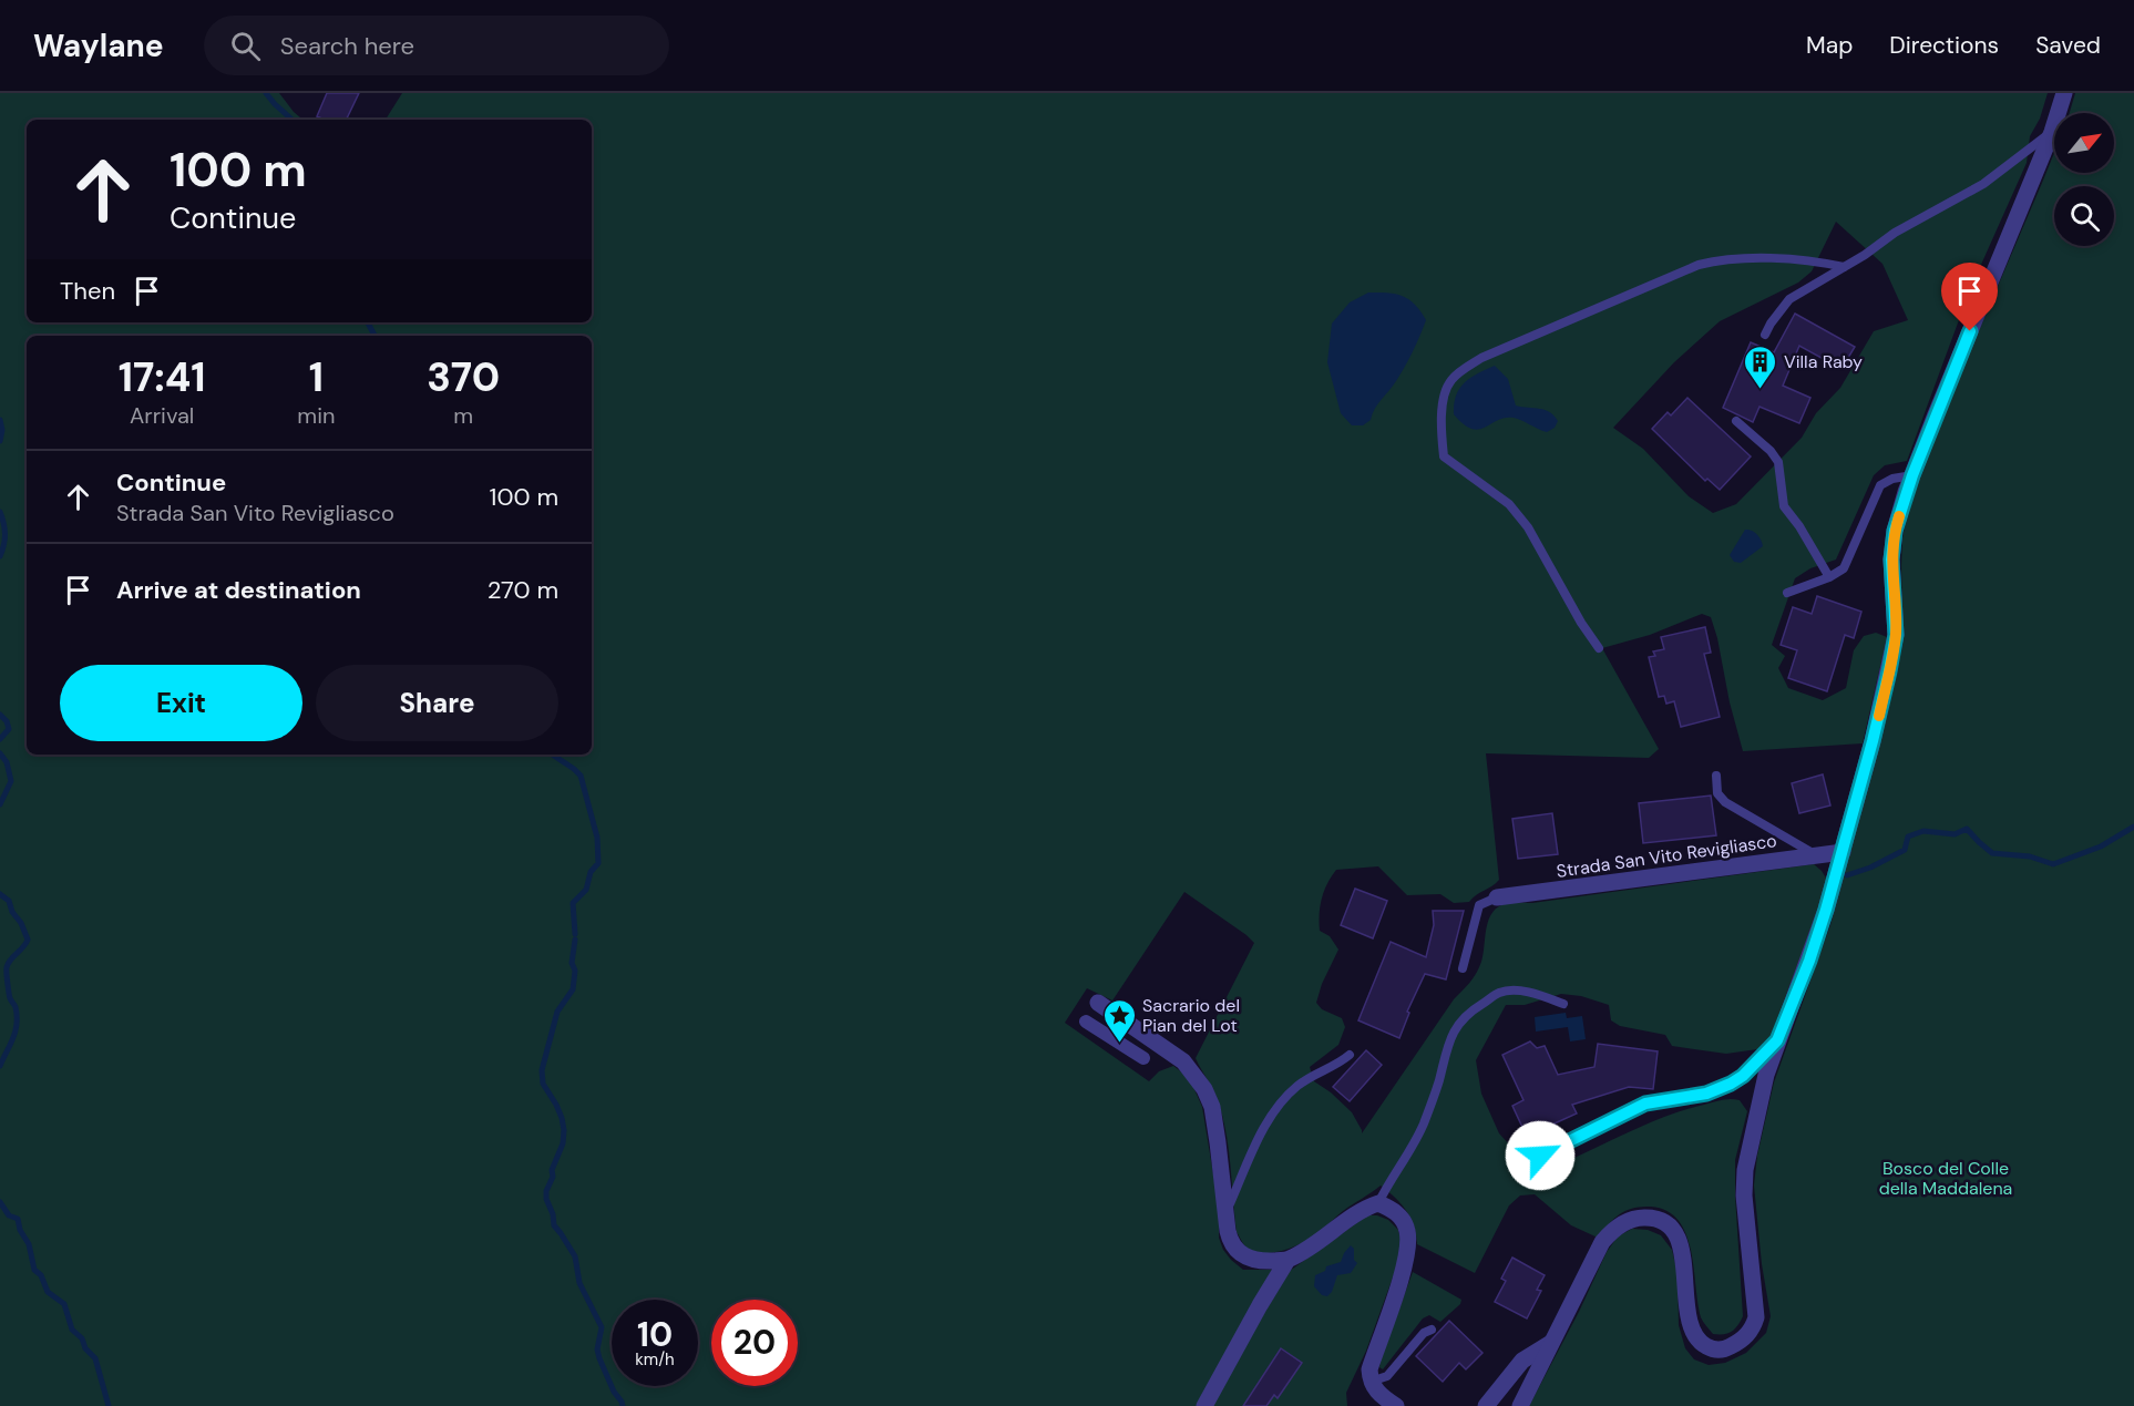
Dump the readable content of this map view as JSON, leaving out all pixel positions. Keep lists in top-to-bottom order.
{
  "streets": {
    "street": ["Strada San Vito Revigliasco"]
  },
  "parks": ["Bosco del Colle della Maddalena"],
  "places": {
    "building": ["Villa Raby"],
    "place": ["Sacrario del Pian del Lot"]
  },
  "north": "top right",
  "page": {
    "header": "Waylane",
    "search": "Search here",
    "nav": ["Map", "Directions", "Saved"],
    "turn": ["100 m", "Continue"],
    "then": "Then",
    "eta": [
      "17:41",
      "Arrival",
      "1",
      "min",
      "370",
      "m"
    ],
    "list": [
      {
        "name": "Continue",
        "note": "Strada San Vito Revigliasco",
        "value": "100 m"
      },
      {
        "name": "Arrive at destination",
        "value": "270 m"
      }
    ],
    "buttons": ["Exit", "Share"],
    "speed": "10 km/h",
    "limit": "20"
  }
}
